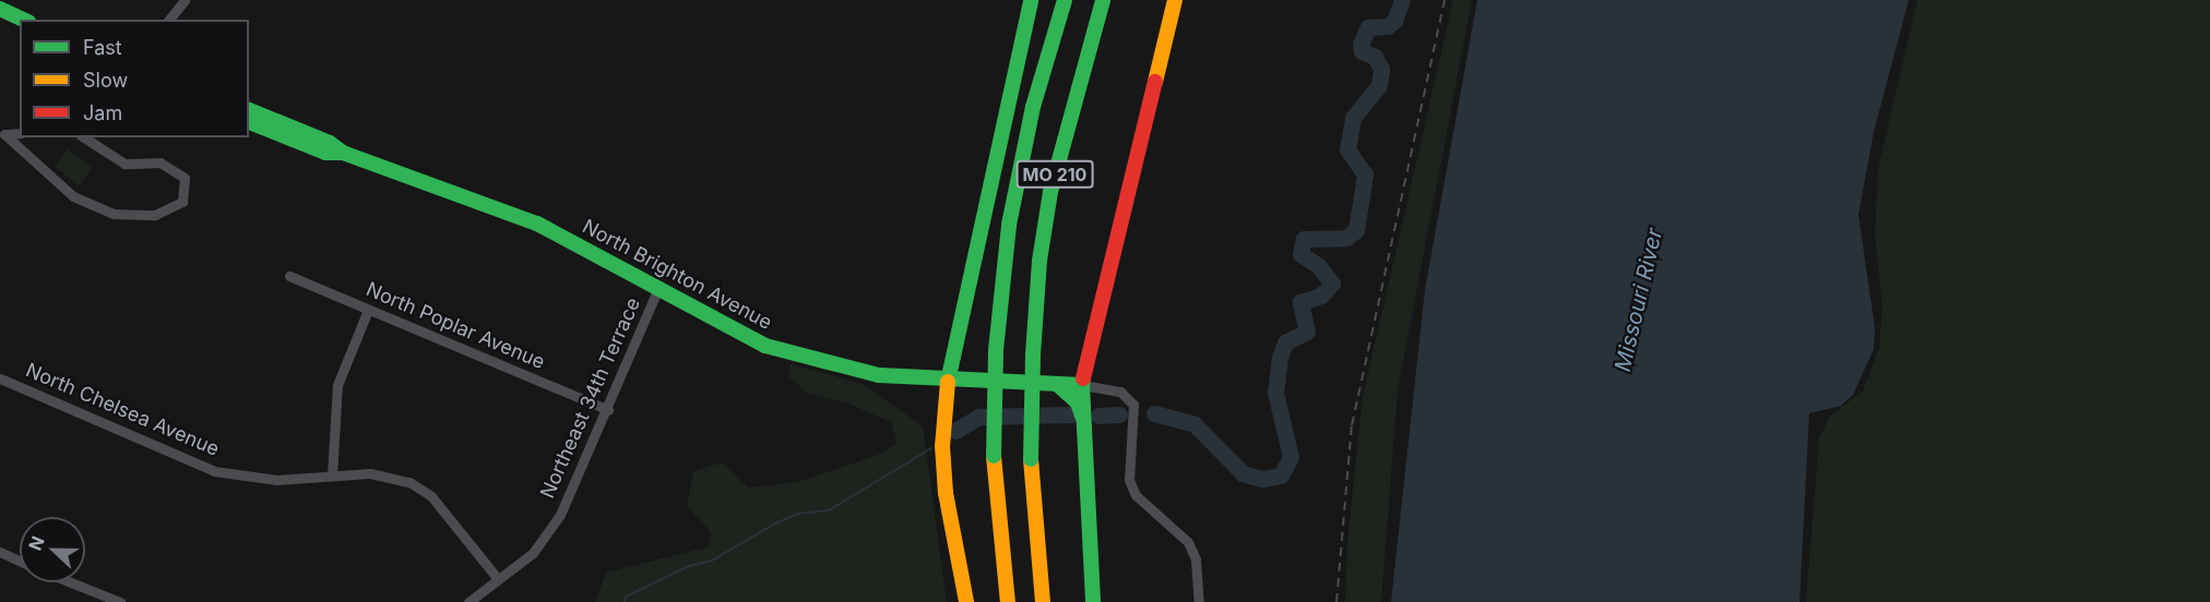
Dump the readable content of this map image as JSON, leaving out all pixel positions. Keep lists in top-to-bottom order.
{
  "streets": {
    "main road": ["MO 210", "North Brighton Avenue"],
    "street": ["North Poplar Avenue", "Northeast 34th Terrace", "North Chelsea Avenue"]
  },
  "crossings": [
    ["North Brighton Avenue", "Northeast 34th Terrace"],
    ["North Poplar Avenue", "Northeast 34th Terrace"],
    ["Northeast 34th Terrace", "North Chelsea Avenue"]
  ],
  "water": ["Missouri River"],
  "legend": ["Fast", "Slow", "Jam"],
  "north": "left"
}
